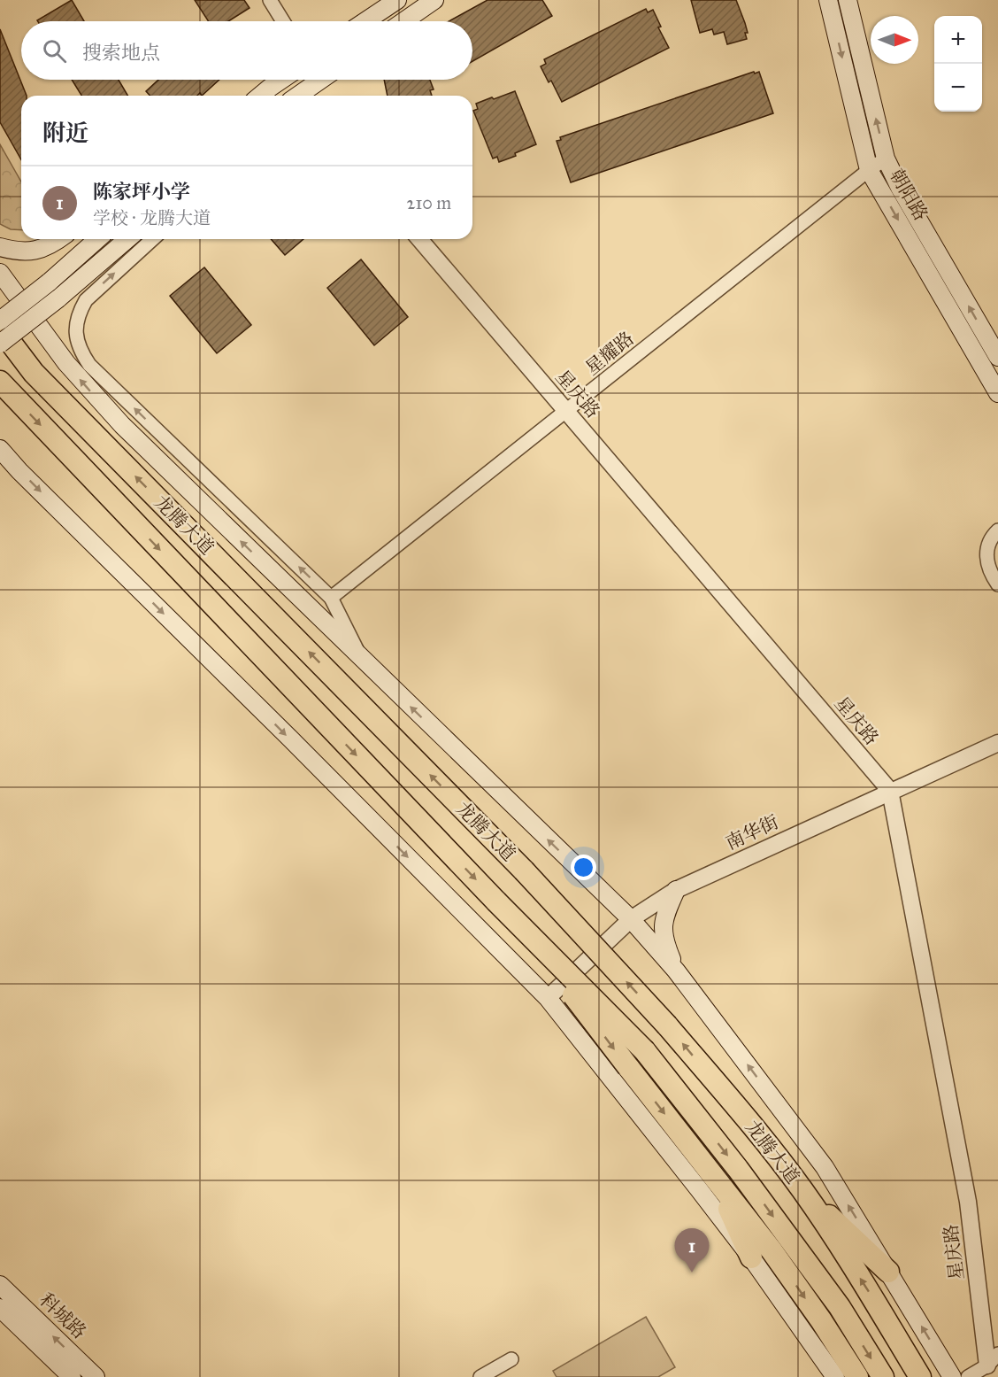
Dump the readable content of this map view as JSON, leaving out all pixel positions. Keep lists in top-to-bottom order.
{
  "streets": {
    "highway": ["龙腾大道"],
    "main road": ["朝阳路", "科城路"],
    "street": ["星耀路", "星庆路", "南华街"]
  },
  "crossings": [
    ["朝阳路", "星耀路"],
    ["星耀路", "星庆路"],
    ["星庆路", "南华街"]
  ],
  "north": "right",
  "page": {
    "map_buttons": ["+", "−"],
    "search": "搜索地点",
    "heading": "附近",
    "list": [
      {
        "mark": "1",
        "name": "陈家坪小学",
        "note": "学校 · 龙腾大道",
        "value": "210 m"
      }
    ],
    "pins": "1"
  }
}
